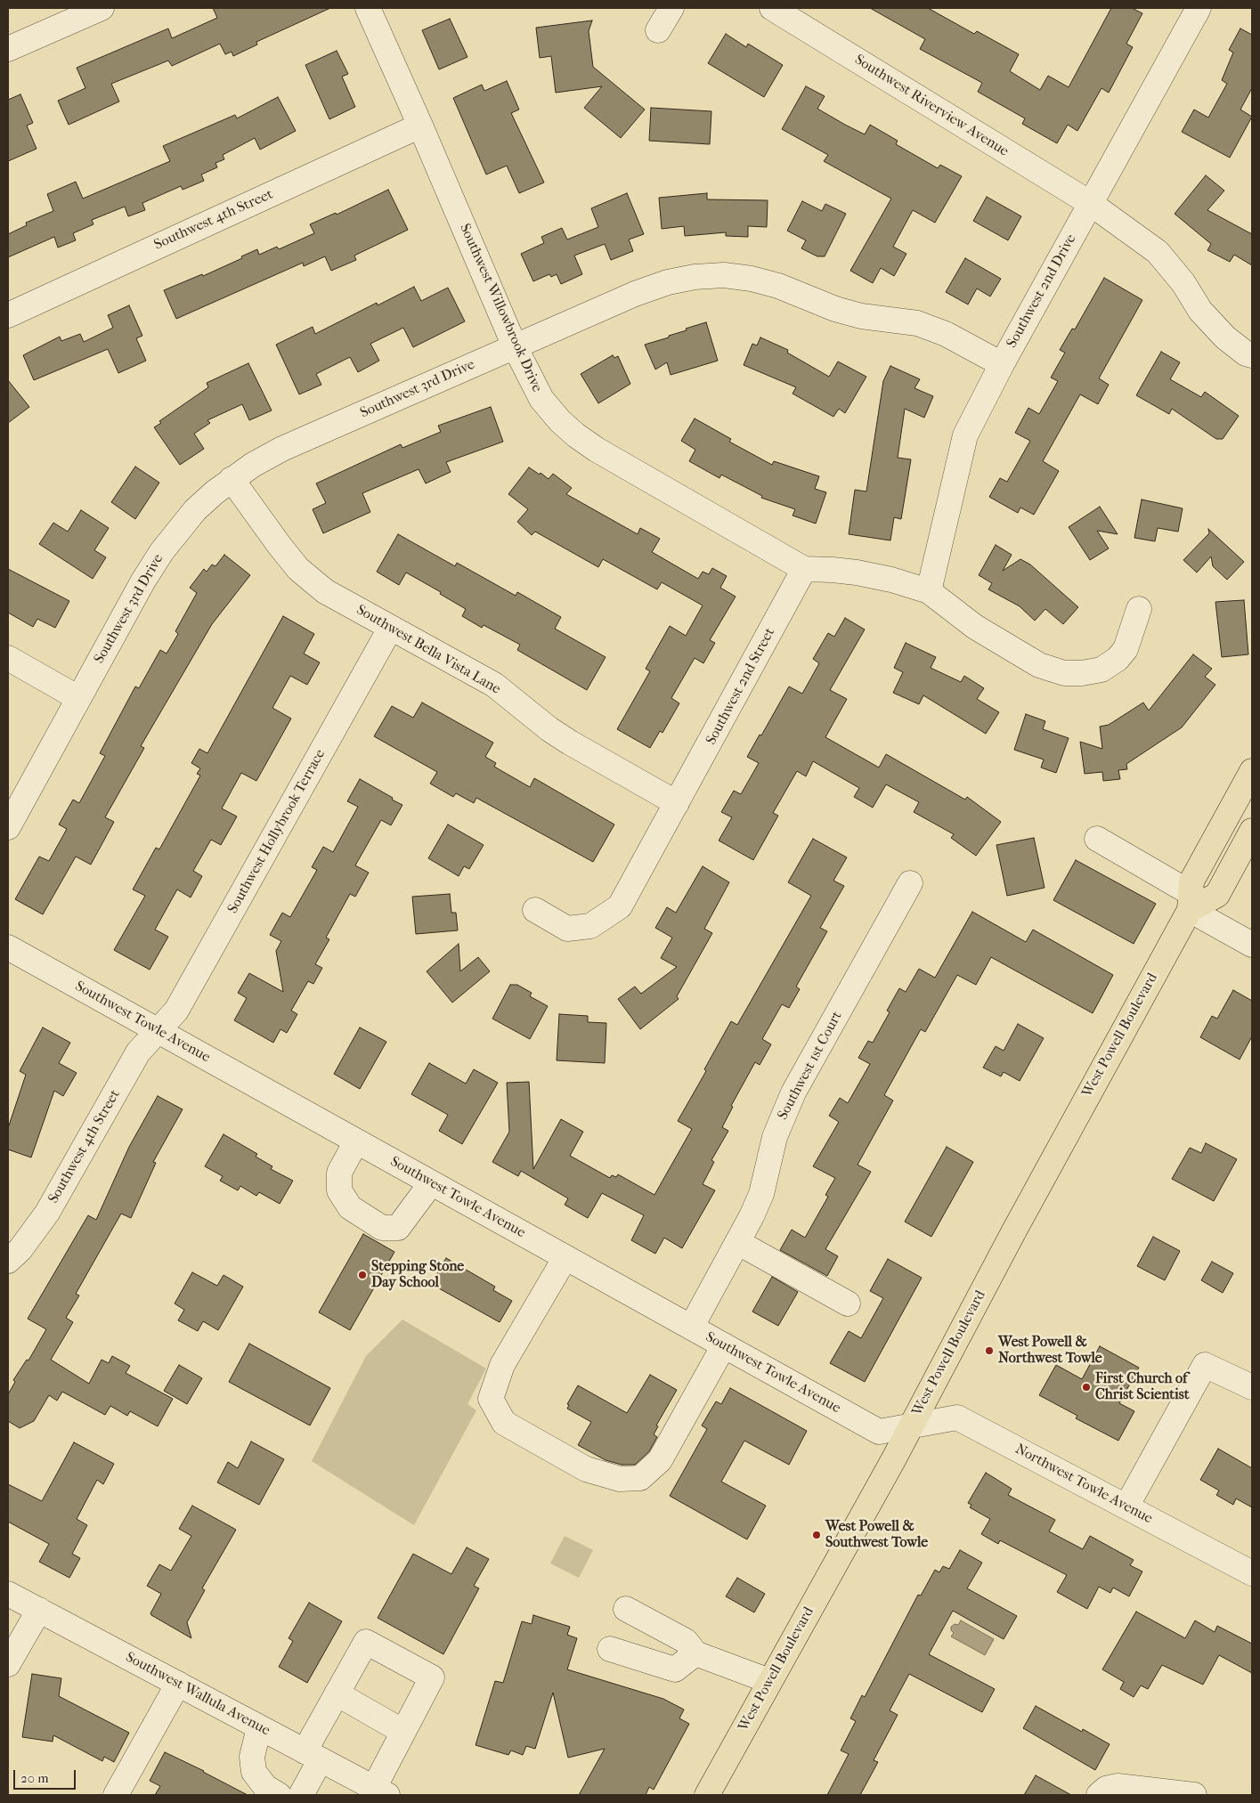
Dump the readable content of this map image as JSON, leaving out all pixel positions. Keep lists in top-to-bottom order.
{
  "streets": {
    "main road": ["West Powell Boulevard"],
    "street": [
      "Southwest Riverview Avenue",
      "Southwest 4th Street",
      "Southwest 2nd Drive",
      "Southwest Willowbrook Drive",
      "Southwest 3rd Drive",
      "Southwest Bella Vista Lane",
      "Southwest 2nd Street",
      "Southwest Hollybrook Terrace",
      "Southwest Towle Avenue",
      "Southwest 1st Court",
      "Northwest Towle Avenue",
      "Southwest Wallula Avenue"
    ]
  },
  "crossings": [
    ["Southwest Riverview Avenue", "Southwest 2nd Drive"],
    ["Southwest 4th Street", "Southwest Willowbrook Drive"],
    ["Southwest 4th Street", "Southwest Hollybrook Terrace"],
    ["Southwest 4th Street", "Southwest Towle Avenue"],
    ["Southwest 2nd Drive", "Southwest Willowbrook Drive"],
    ["Southwest 2nd Drive", "Southwest 3rd Drive"],
    ["Southwest Willowbrook Drive", "Southwest 3rd Drive"],
    ["Southwest Willowbrook Drive", "Southwest 2nd Street"],
    ["Southwest 3rd Drive", "Southwest Bella Vista Lane"],
    ["Southwest Bella Vista Lane", "Southwest 2nd Street"],
    ["Southwest Bella Vista Lane", "Southwest Hollybrook Terrace"],
    ["Southwest Hollybrook Terrace", "Southwest Towle Avenue"],
    ["Southwest Towle Avenue", "West Powell Boulevard"],
    ["Southwest Towle Avenue", "Southwest 1st Court"],
    ["Southwest Towle Avenue", "Northwest Towle Avenue"],
    ["West Powell Boulevard", "Northwest Towle Avenue"]
  ],
  "places": [
    "Stepping Stone Day School",
    "West Powell & Northwest Towle",
    "First Church of Christ Scientist",
    "West Powell & Southwest Towle"
  ],
  "scale_bar": "20 m"
}
